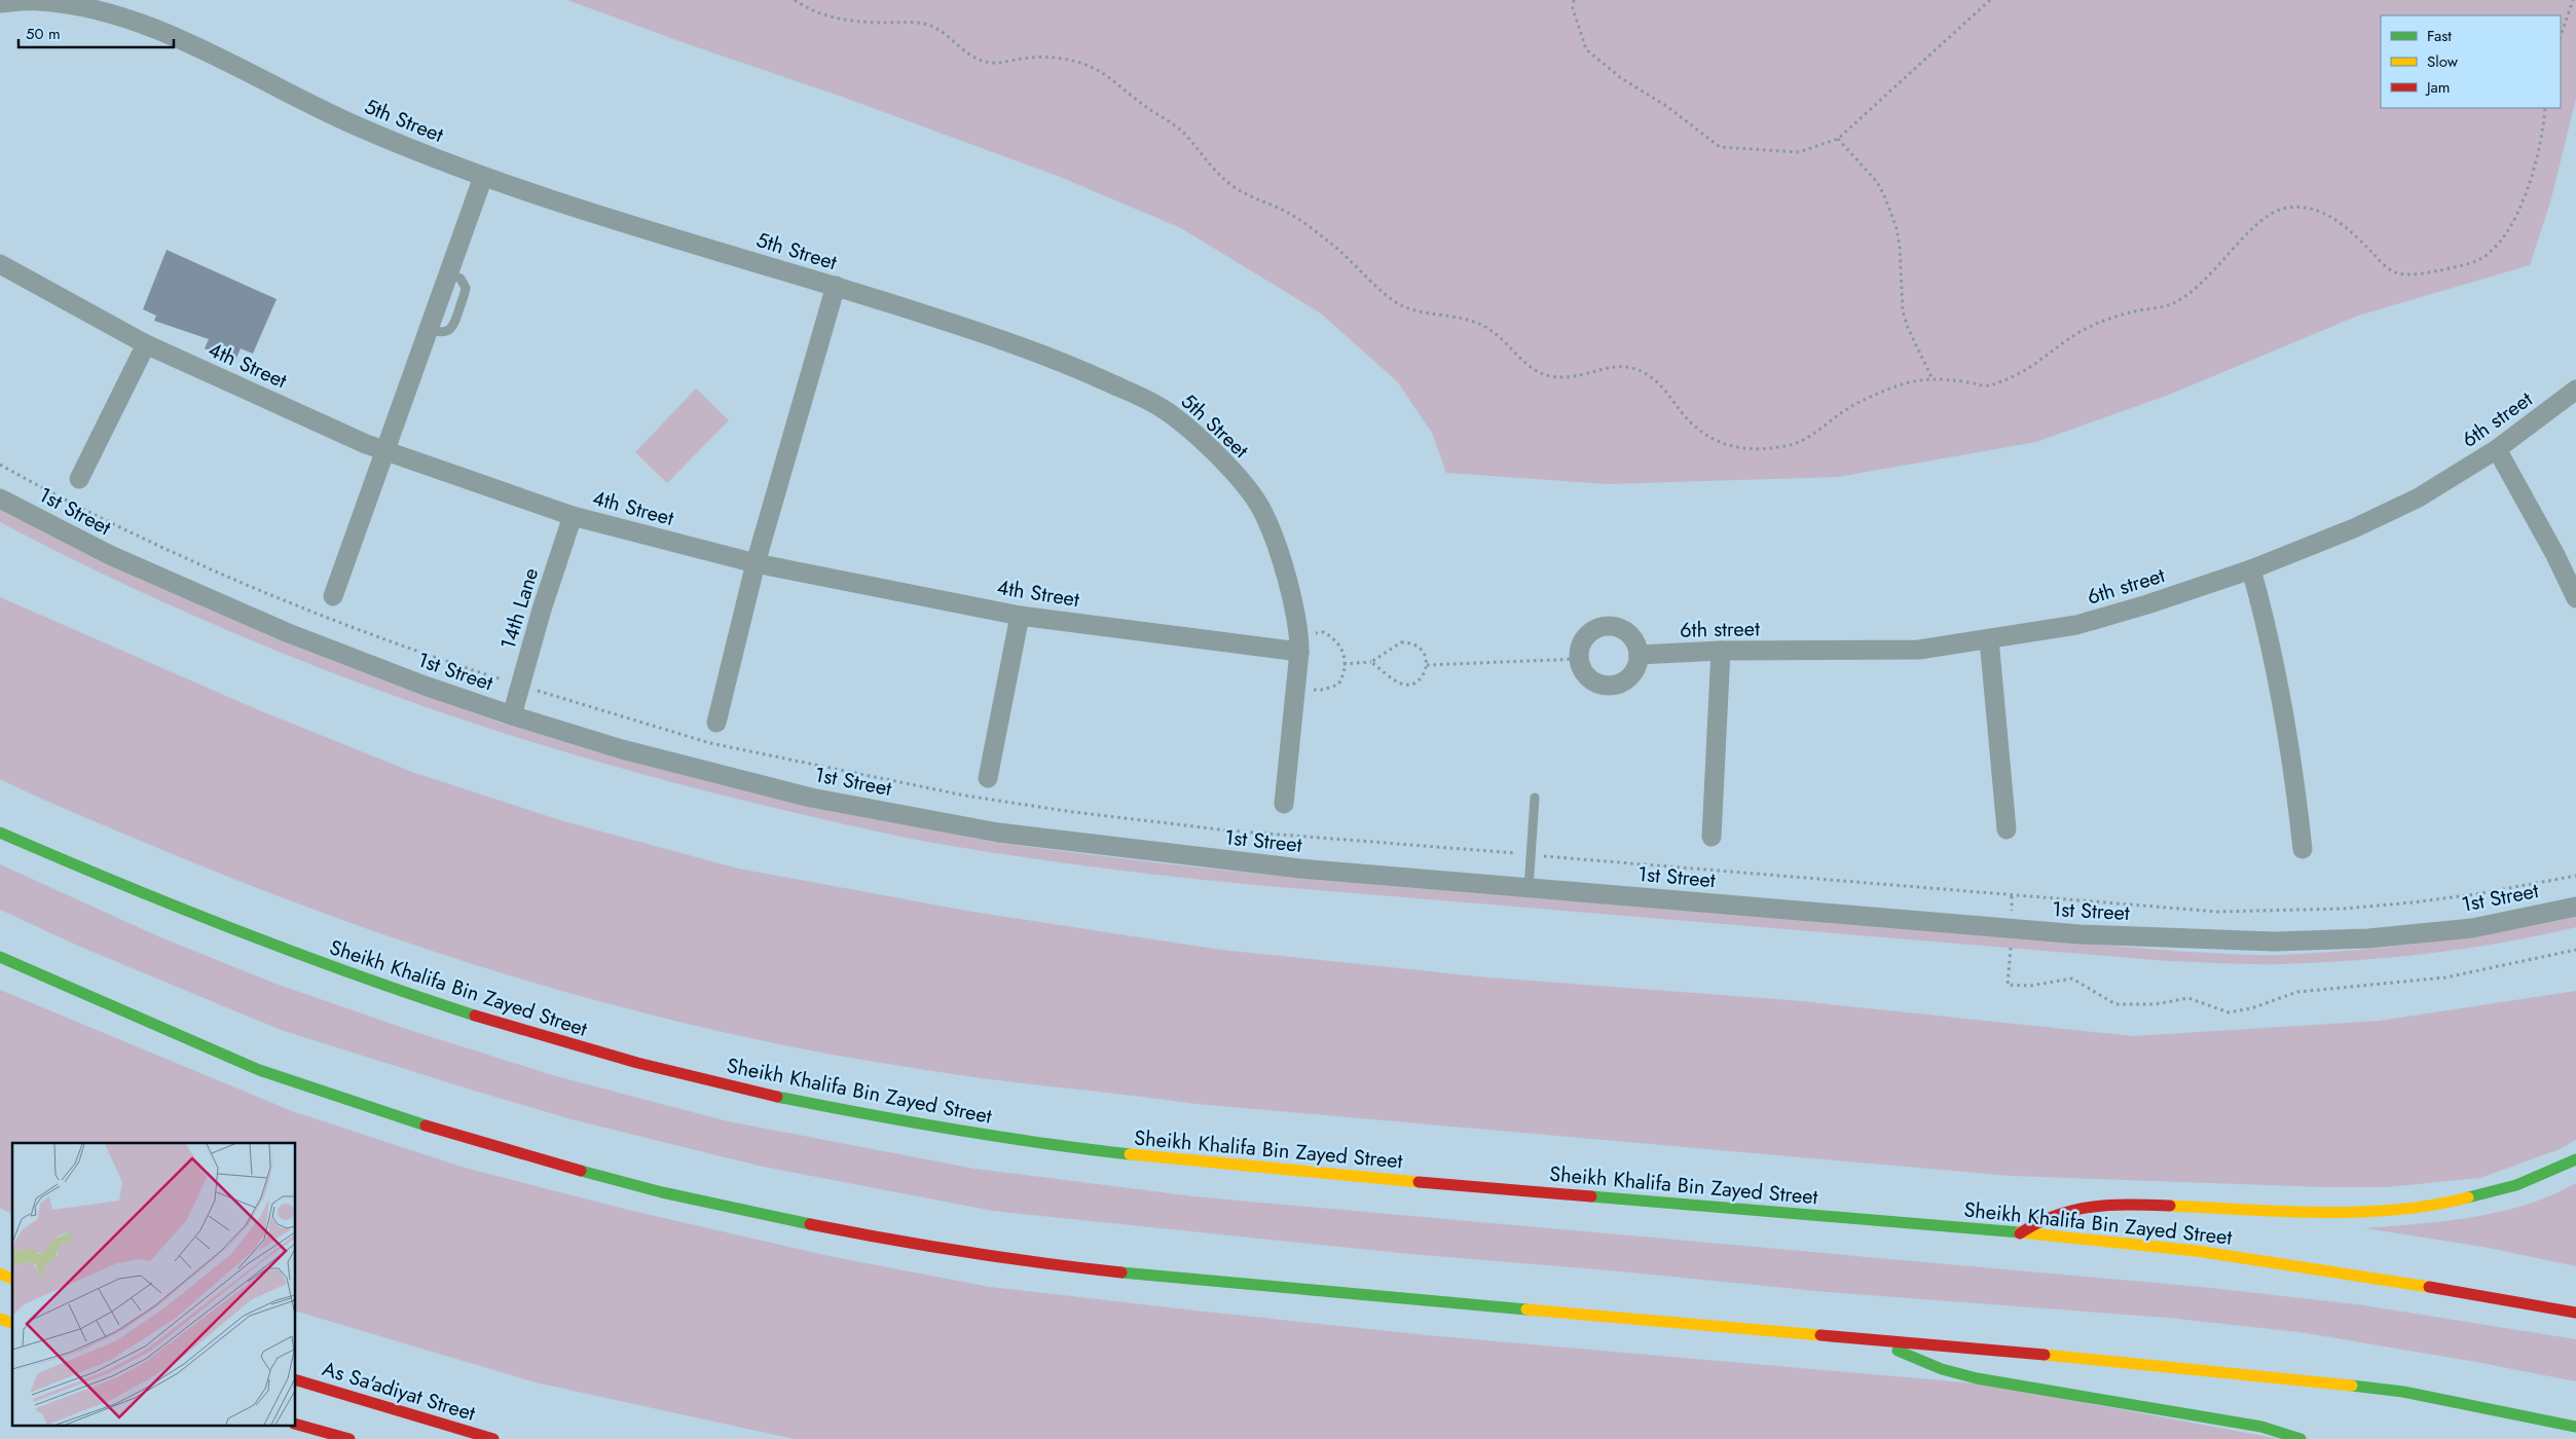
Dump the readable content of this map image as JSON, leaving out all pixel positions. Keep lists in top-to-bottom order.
{
  "streets": {
    "main road": ["Sheikh Khalifa Bin Zayed Street", "As Sa'adiyat Street"],
    "street": [
      "5th Street",
      "4th Street",
      "6th street",
      "1st Street",
      "14th Lane"
    ]
  },
  "crossings": [
    ["5th Street", "4th Street"],
    ["4th Street", "14th Lane"],
    ["1st Street", "14th Lane"]
  ],
  "legend": ["Fast", "Slow", "Jam"],
  "scale_bar": "50 m"
}
